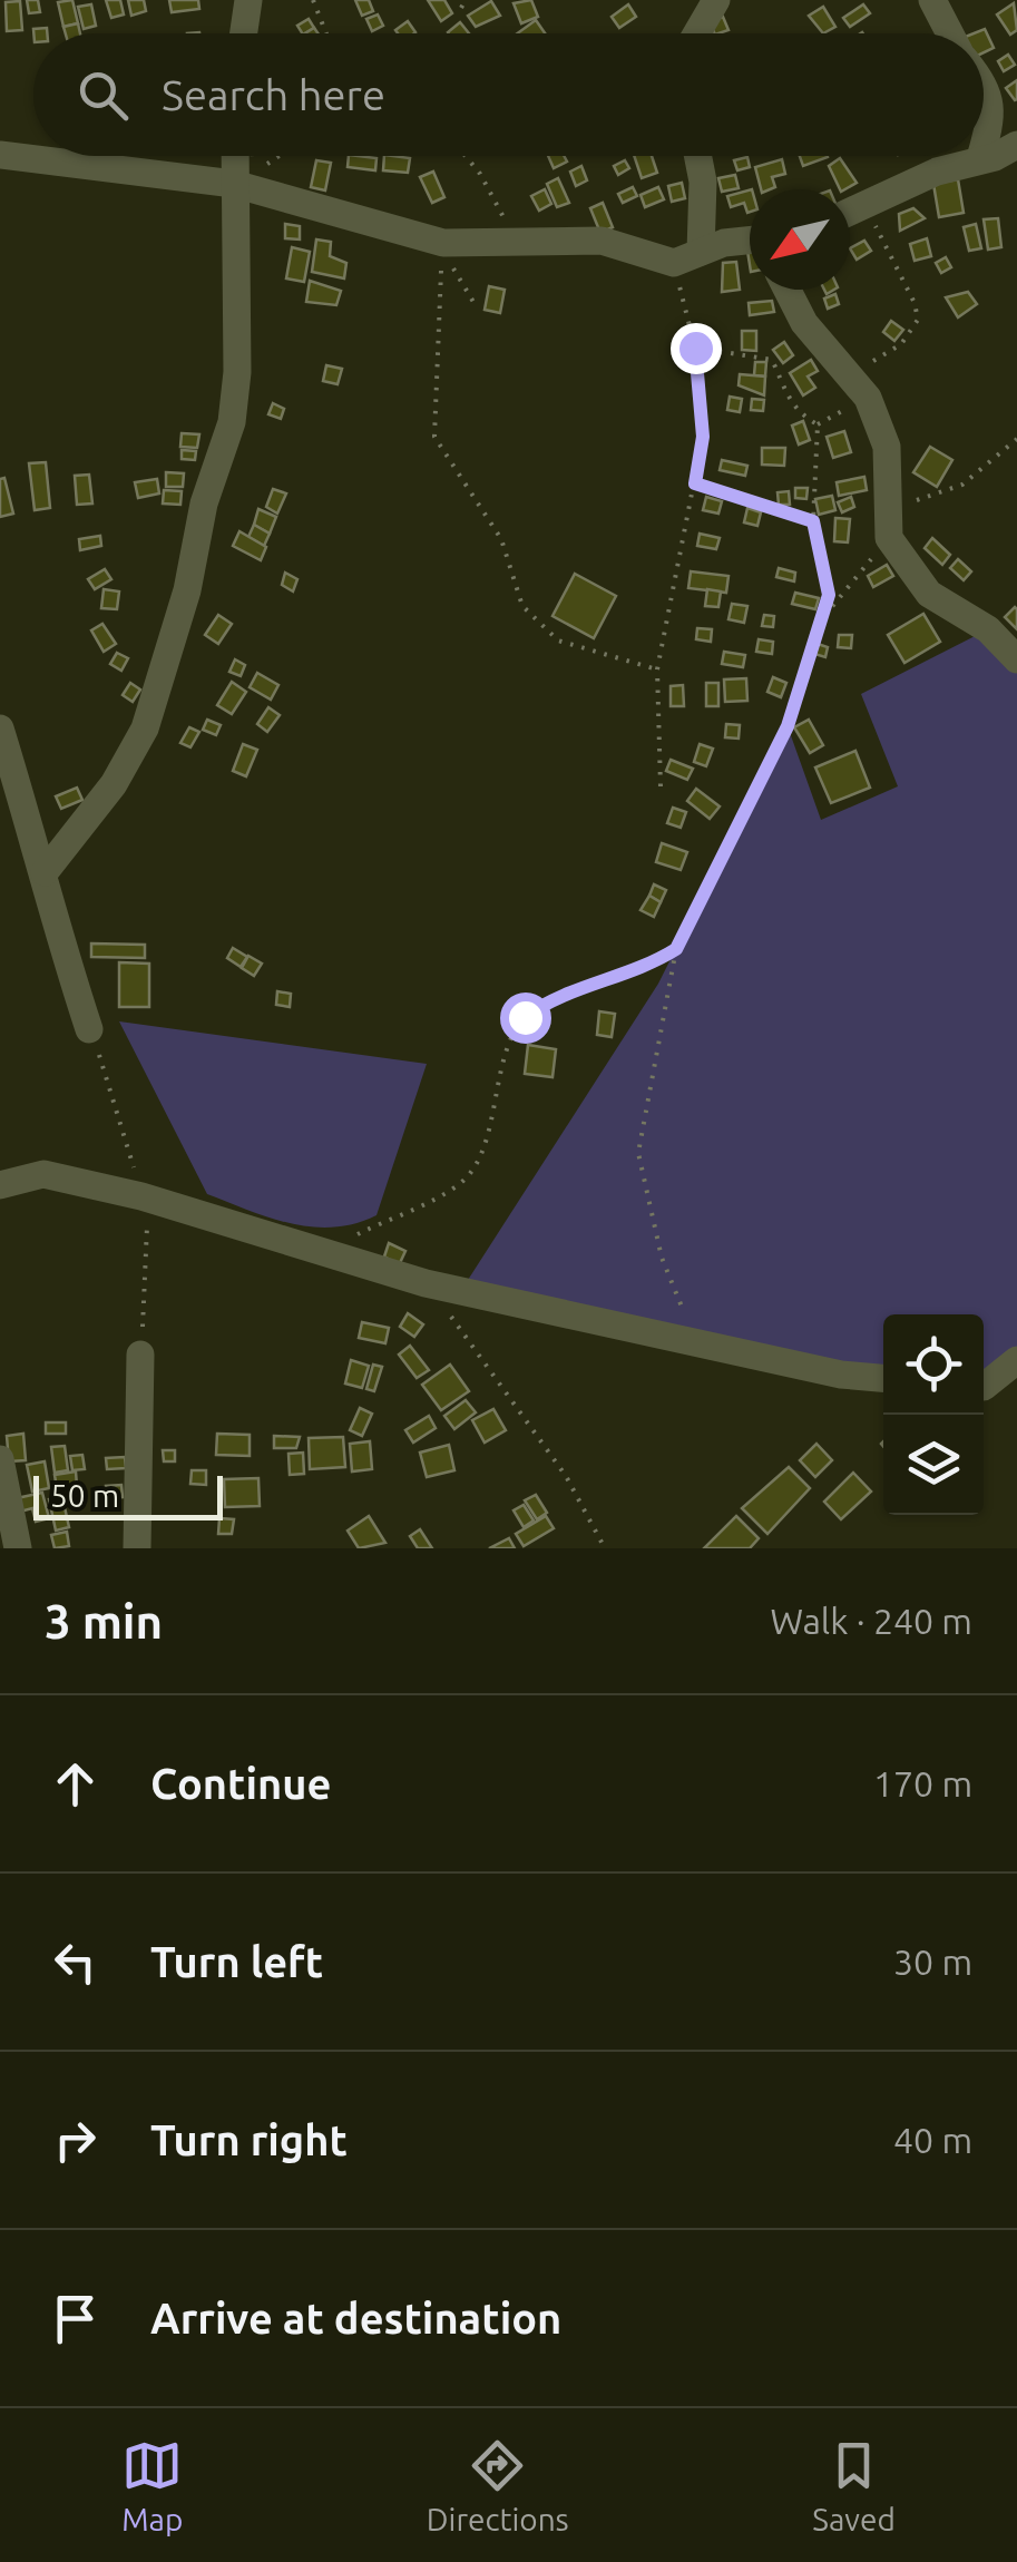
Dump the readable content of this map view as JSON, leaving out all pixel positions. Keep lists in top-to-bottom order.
{
  "scale_bar": "50 m",
  "north": "bottom left",
  "page": {
    "search": "Search here",
    "scale": "50 m",
    "heading": ["3 min", "Walk · 240 m"],
    "list": [
      ["Continue", "170 m"],
      ["Turn left", "30 m"],
      ["Turn right", "40 m"],
      "Arrive at destination"
    ],
    "nav": ["Map", "Directions", "Saved"]
  }
}
